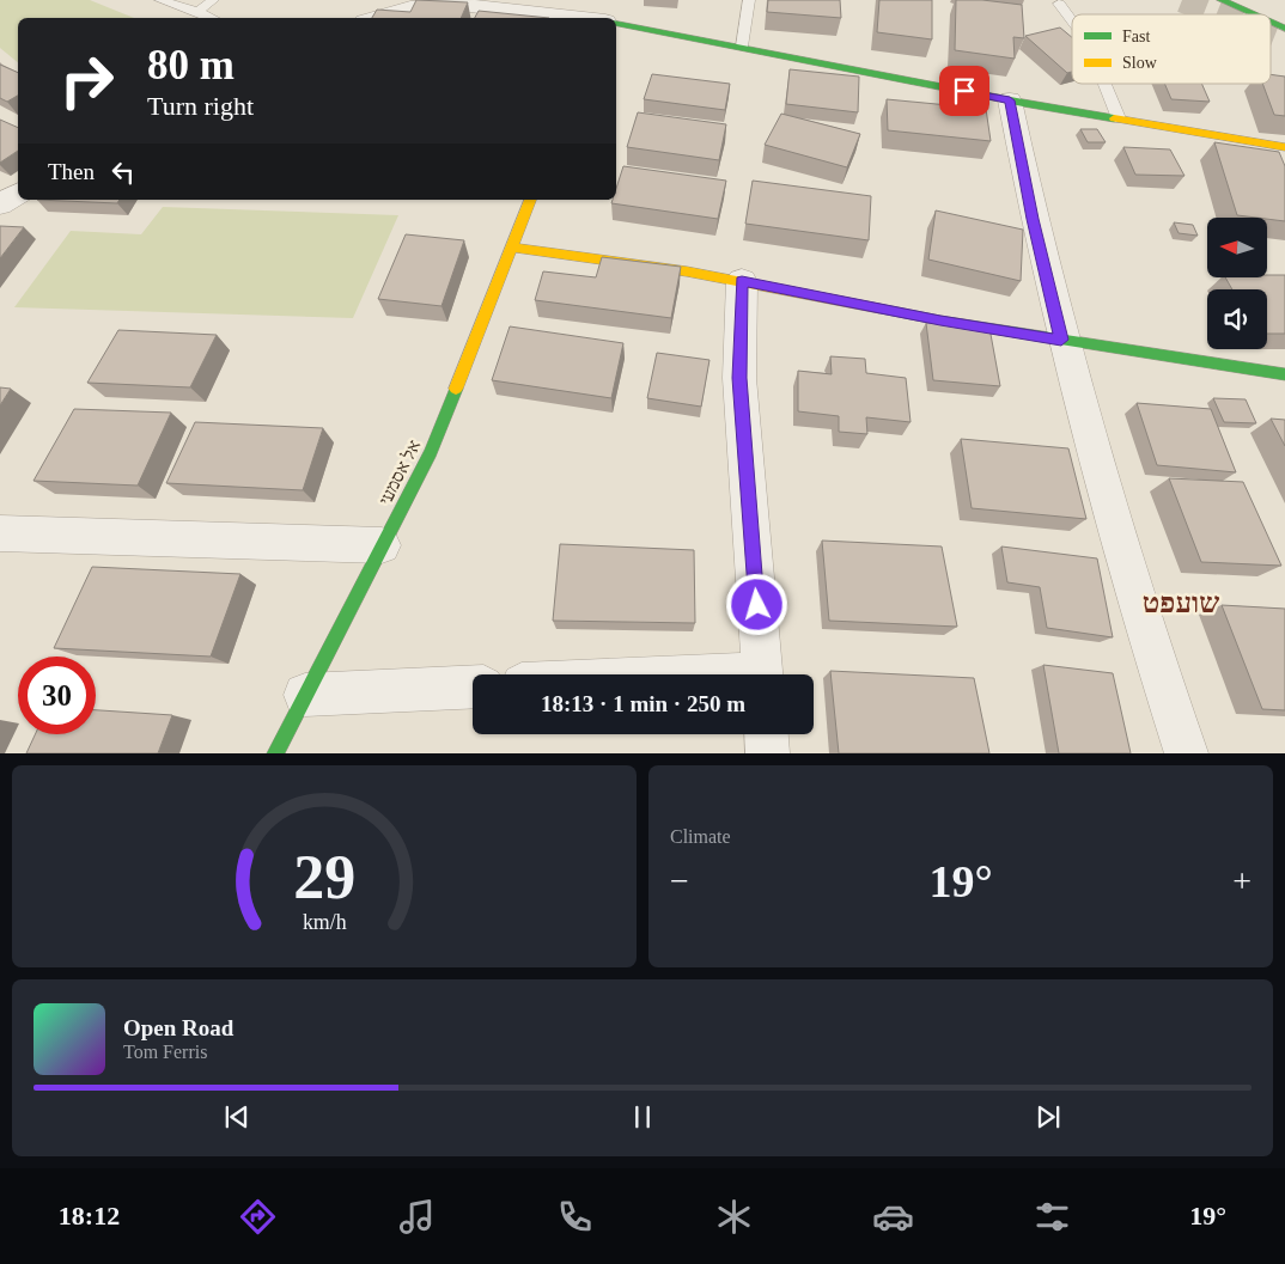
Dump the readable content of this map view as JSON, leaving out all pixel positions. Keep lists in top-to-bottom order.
{
  "streets": {
    "main road": ["אל אסמעי"]
  },
  "districts": ["שועפט"],
  "legend": ["Fast", "Slow"],
  "north": "left",
  "page": {
    "turn": ["80 m", "Turn right"],
    "then": "Then",
    "limit": "30",
    "trip": "18:13 · 1 min · 250 m",
    "tile": "Climate",
    "heat": ["−", "19°", "+"],
    "song": ["Open Road", "Tom Ferris"],
    "tabs": ["18:12", "19°"],
    "gauge": ["29", "km/h"]
  }
}
